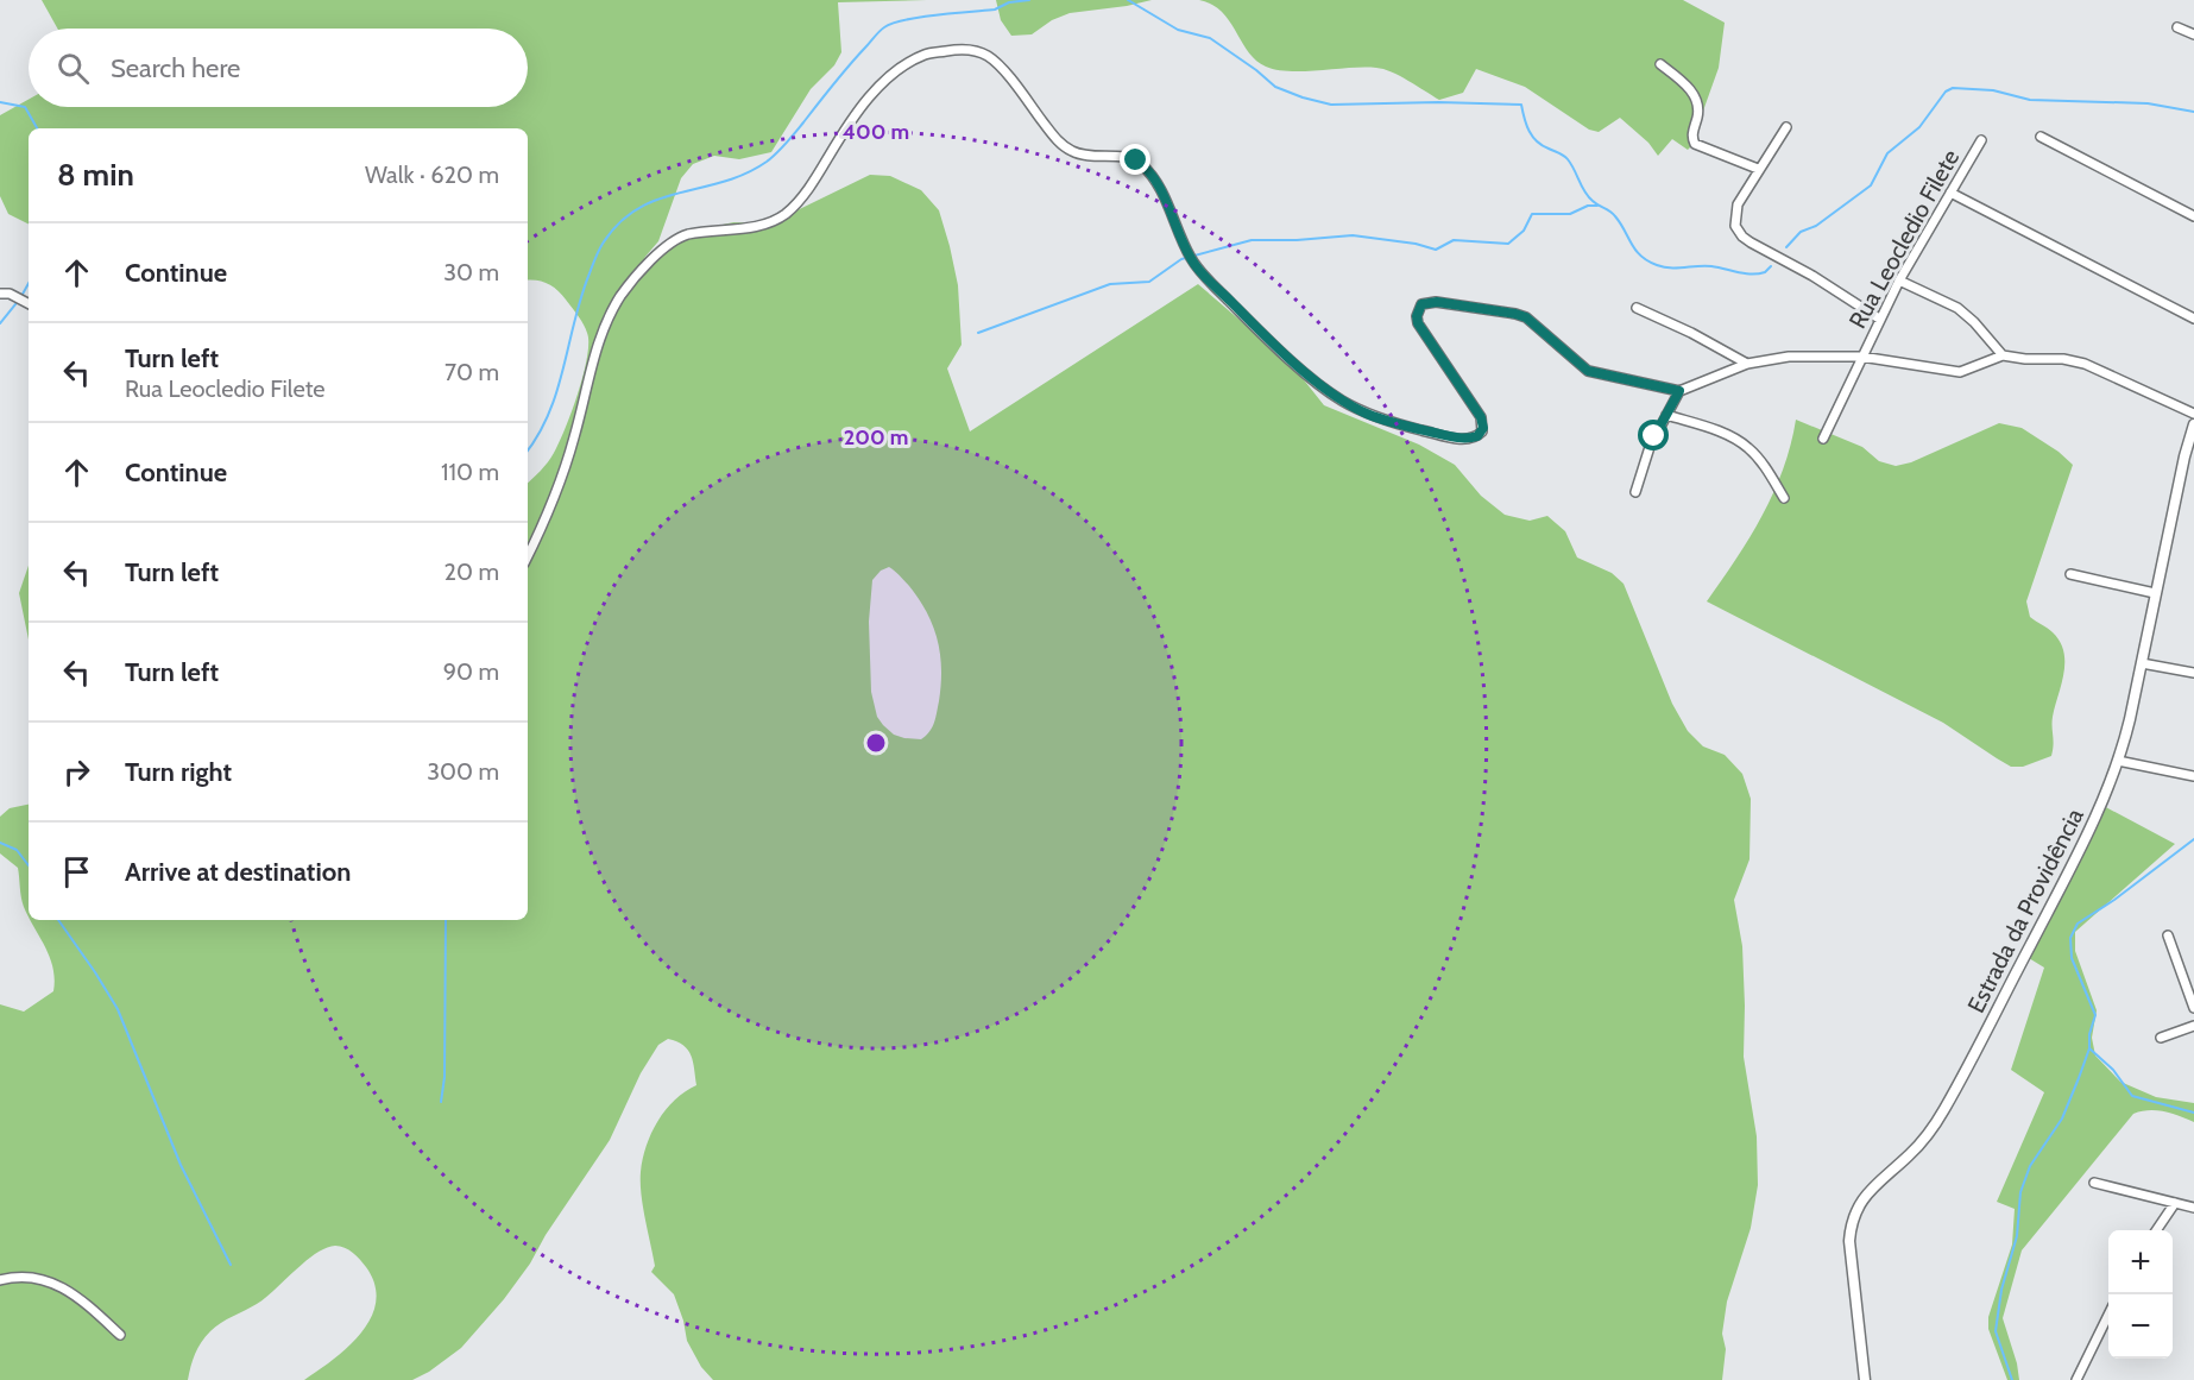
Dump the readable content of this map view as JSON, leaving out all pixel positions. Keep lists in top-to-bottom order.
{
  "streets": {
    "street": ["Rua Leocledio Filete", "Estrada da Providência"]
  },
  "page": {
    "search": "Search here",
    "heading": ["8 min", "Walk · 620 m"],
    "list": [
      ["Continue", "30 m"],
      ["Turn left", "Rua Leocledio Filete", "70 m"],
      ["Continue", "110 m"],
      ["Turn left", "20 m"],
      ["Turn left", "90 m"],
      ["Turn right", "300 m"],
      "Arrive at destination"
    ],
    "map_buttons": ["+", "−"]
  },
  "rings": ["400 m", "200 m"]
}
